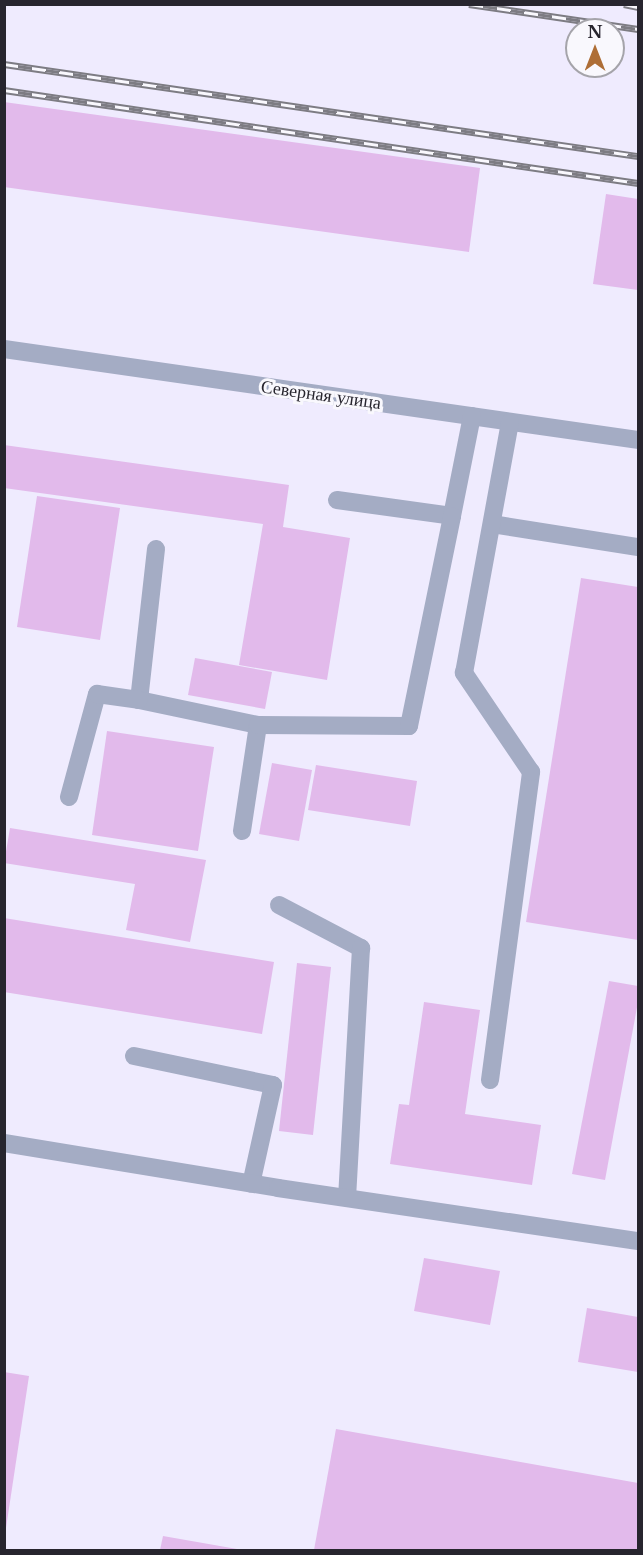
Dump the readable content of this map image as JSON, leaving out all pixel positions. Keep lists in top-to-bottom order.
{
  "streets": {
    "street": ["Северная улица"]
  },
  "north": "top"
}
